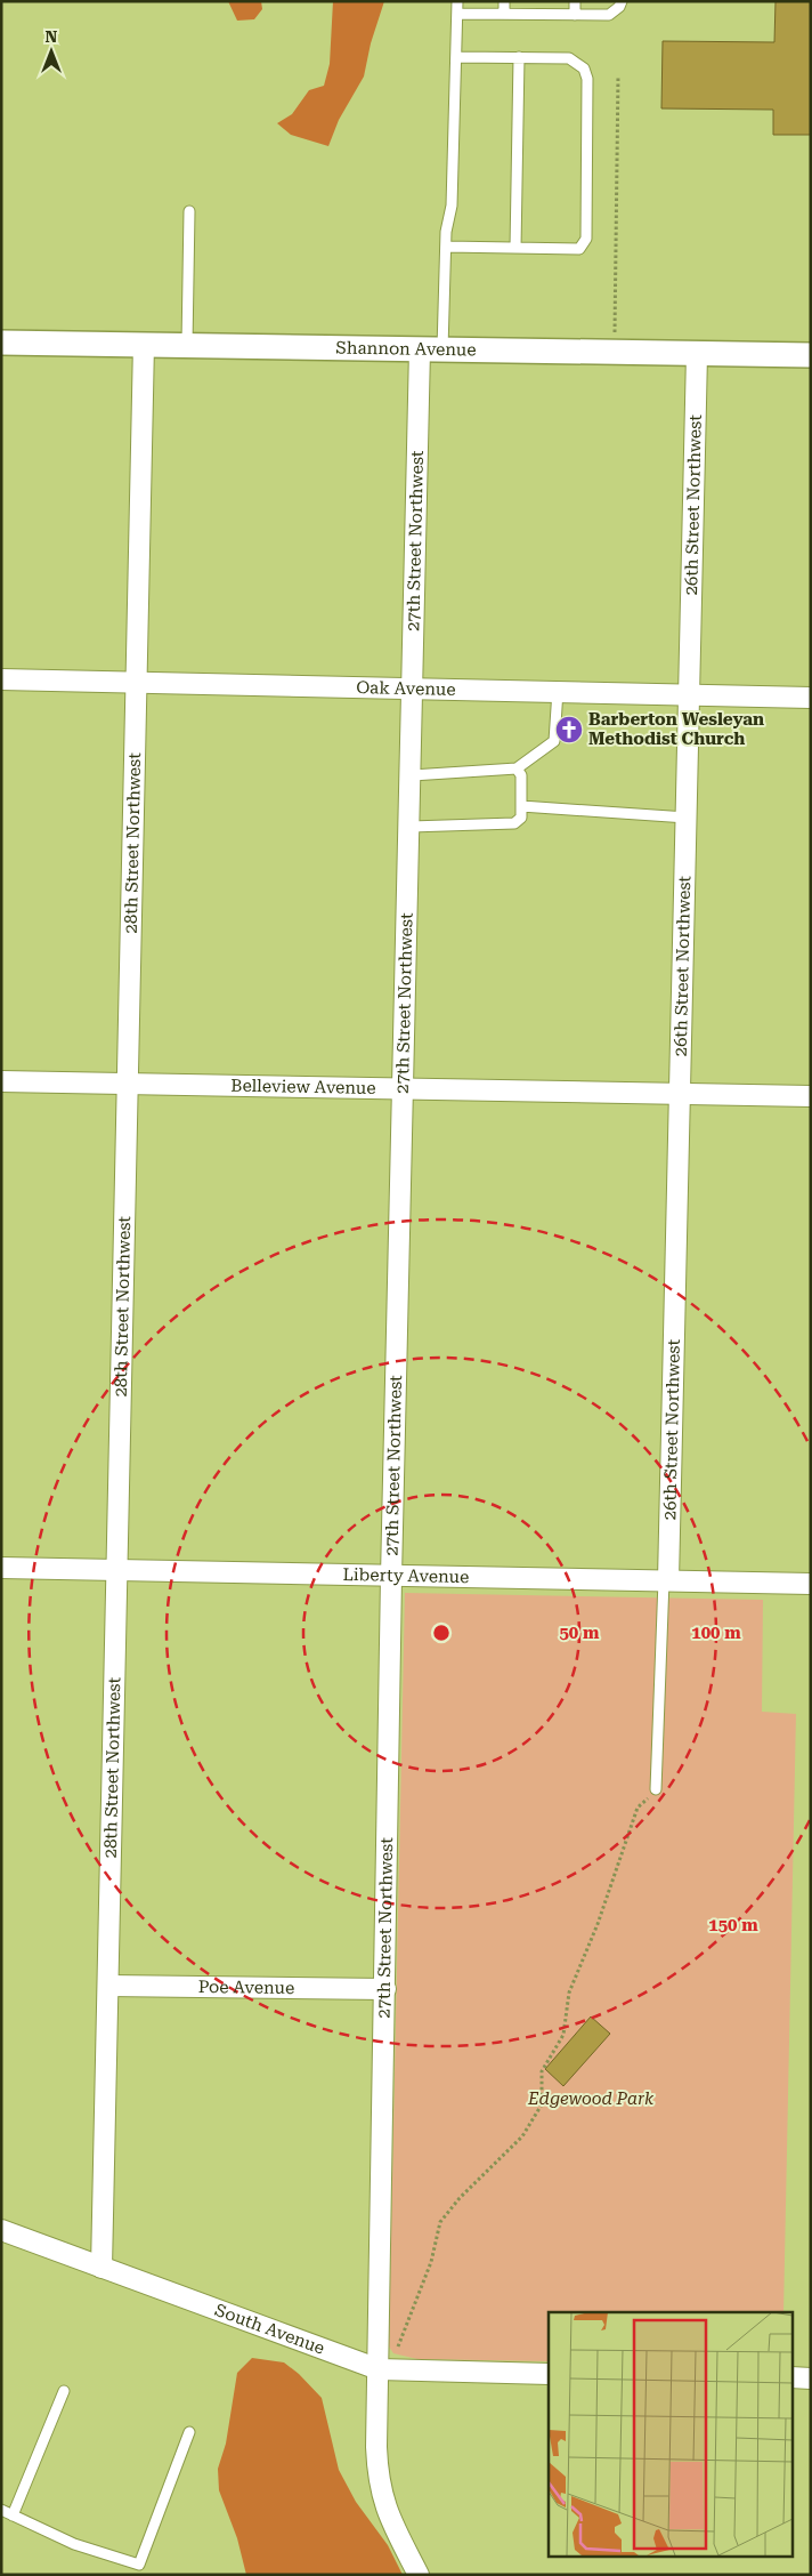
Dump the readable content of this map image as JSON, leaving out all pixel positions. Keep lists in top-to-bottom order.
{
  "streets": {
    "street": [
      "Shannon Avenue",
      "26th Street Northwest",
      "27th Street Northwest",
      "Oak Avenue",
      "28th Street Northwest",
      "Belleview Avenue",
      "Liberty Avenue",
      "Poe Avenue",
      "South Avenue"
    ]
  },
  "crossings": [
    ["Shannon Avenue", "26th Street Northwest"],
    ["Shannon Avenue", "27th Street Northwest"],
    ["Shannon Avenue", "28th Street Northwest"],
    ["26th Street Northwest", "Oak Avenue"],
    ["26th Street Northwest", "Belleview Avenue"],
    ["26th Street Northwest", "Liberty Avenue"],
    ["27th Street Northwest", "Oak Avenue"],
    ["27th Street Northwest", "Belleview Avenue"],
    ["27th Street Northwest", "Liberty Avenue"],
    ["27th Street Northwest", "Poe Avenue"],
    ["27th Street Northwest", "South Avenue"],
    ["Oak Avenue", "28th Street Northwest"],
    ["28th Street Northwest", "Belleview Avenue"],
    ["28th Street Northwest", "Liberty Avenue"],
    ["28th Street Northwest", "Poe Avenue"],
    ["28th Street Northwest", "South Avenue"]
  ],
  "parks": ["Edgewood Park"],
  "places": {
    "church": ["Barberton Wesleyan Methodist Church"]
  },
  "north": "top",
  "rings": ["50 m", "100 m", "150 m"]
}
